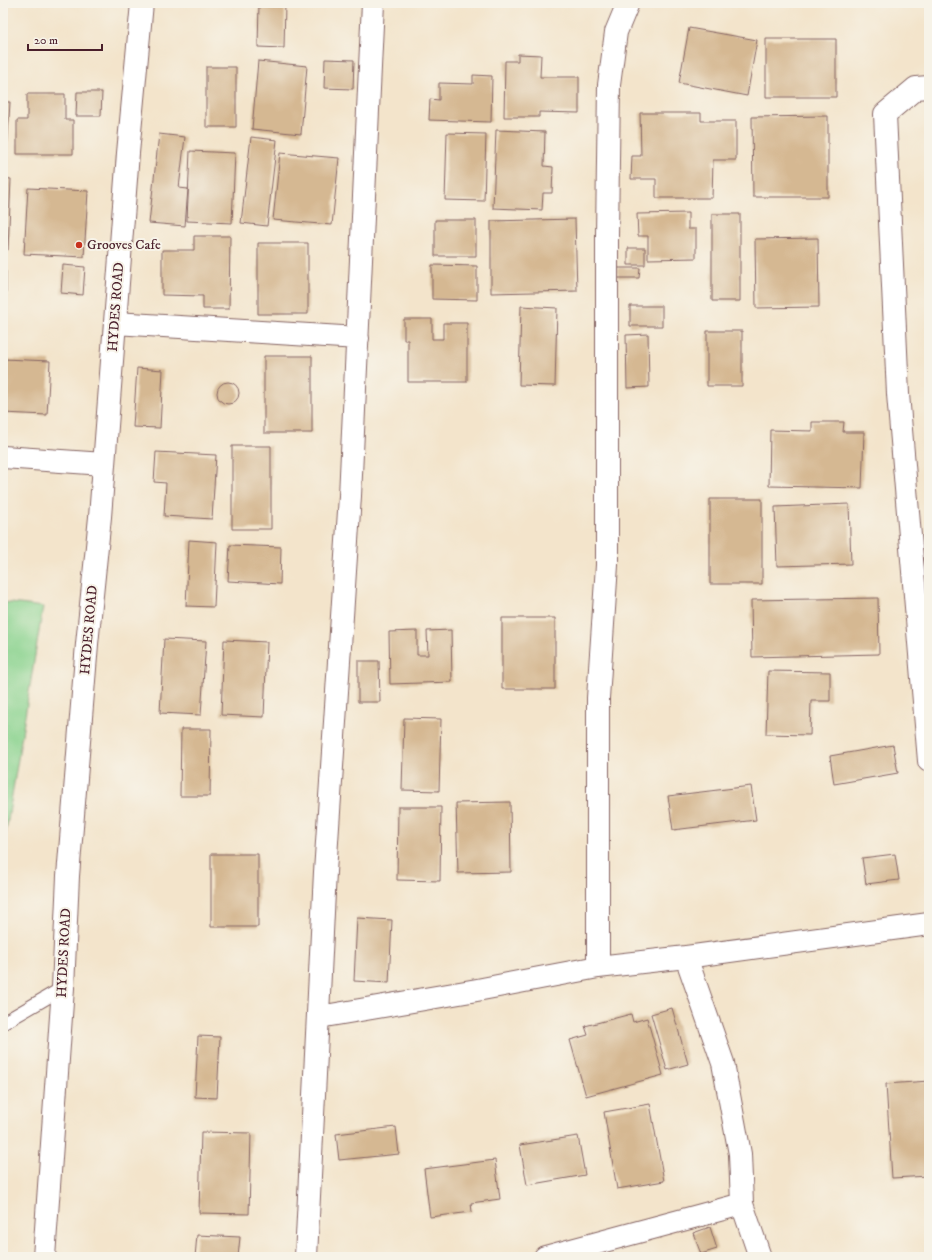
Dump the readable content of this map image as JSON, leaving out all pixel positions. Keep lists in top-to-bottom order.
{
  "streets": {
    "street": ["HYDES ROAD"]
  },
  "places": ["Grooves Cafe"],
  "scale_bar": "20 m"
}
